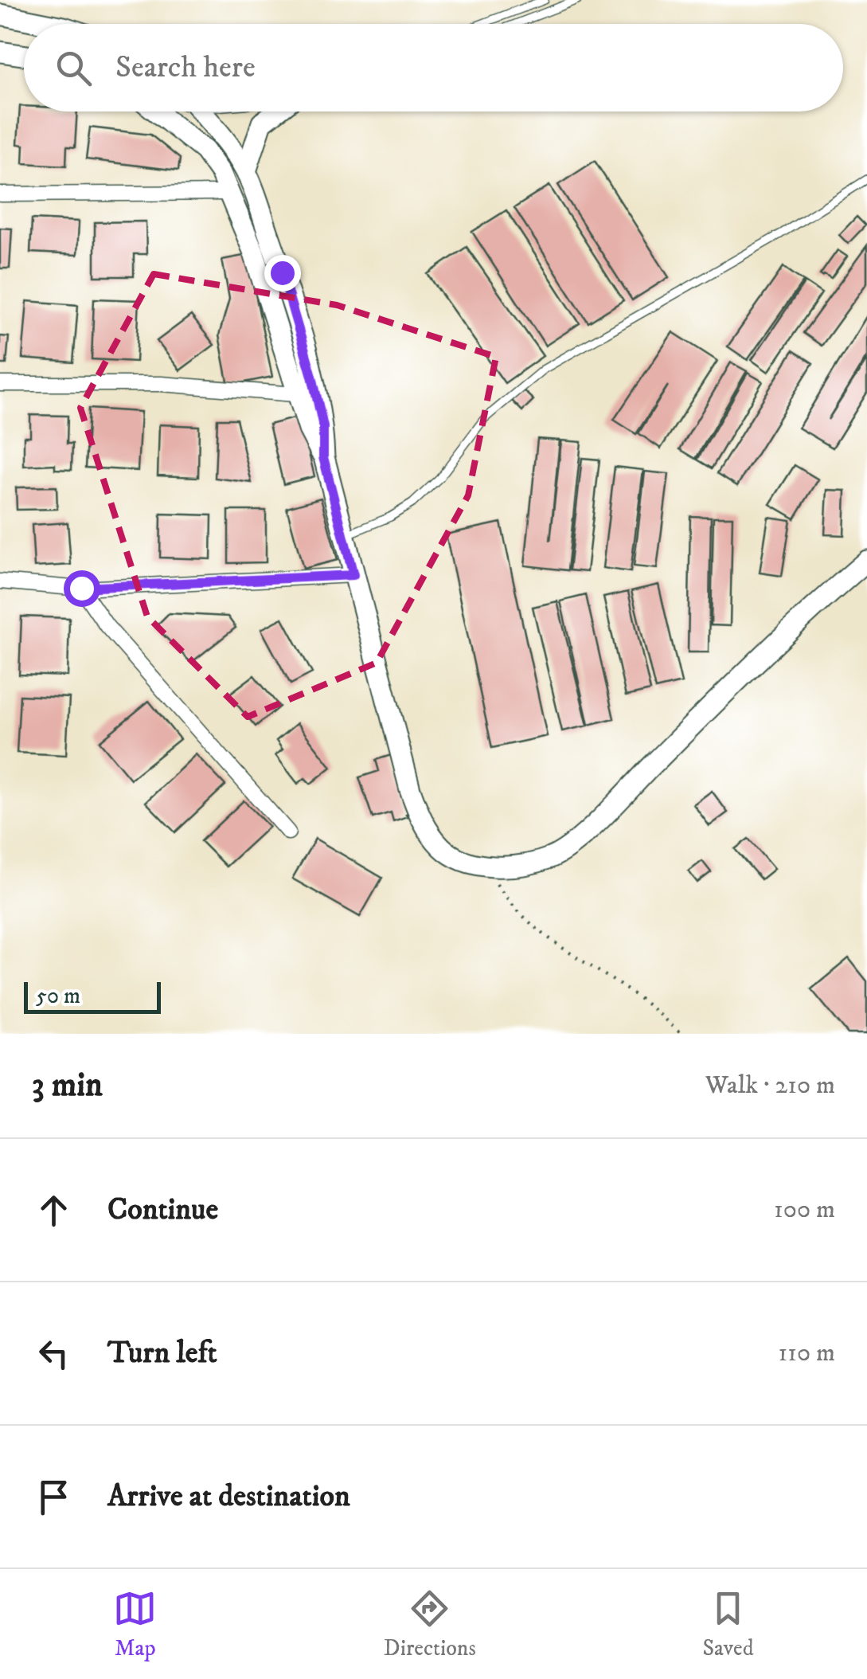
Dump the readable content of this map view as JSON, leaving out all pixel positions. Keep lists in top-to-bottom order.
{
  "scale_bar": "50 m",
  "page": {
    "search": "Search here",
    "scale": "50 m",
    "heading": ["3 min", "Walk · 210 m"],
    "list": [
      ["Continue", "100 m"],
      ["Turn left", "110 m"],
      "Arrive at destination"
    ],
    "nav": ["Map", "Directions", "Saved"]
  }
}
